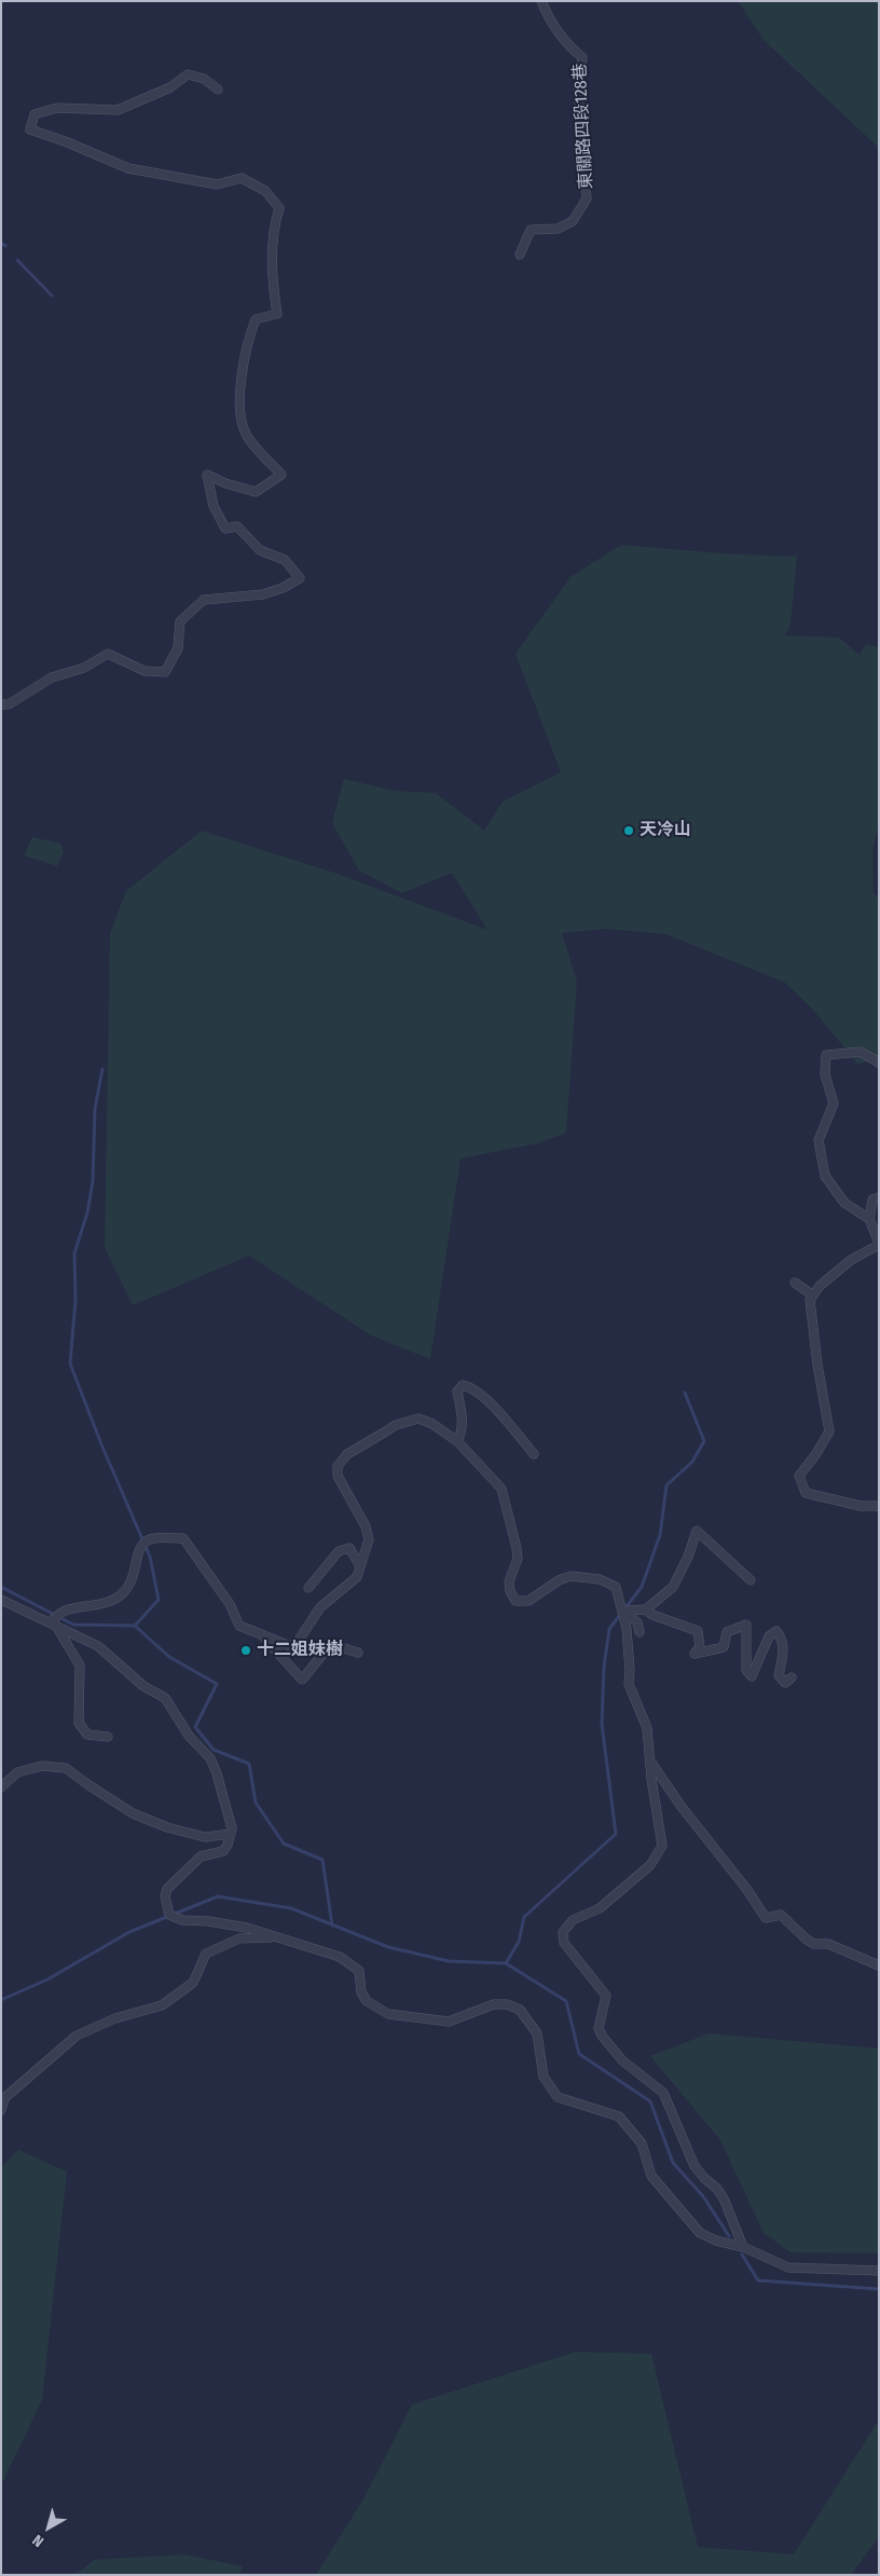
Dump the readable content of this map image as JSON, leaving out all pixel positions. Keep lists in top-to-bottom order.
{
  "streets": {
    "street": ["東關路四段128巷"]
  },
  "places": ["天冷山", "十二姐妹樹"],
  "north": "bottom left"
}
